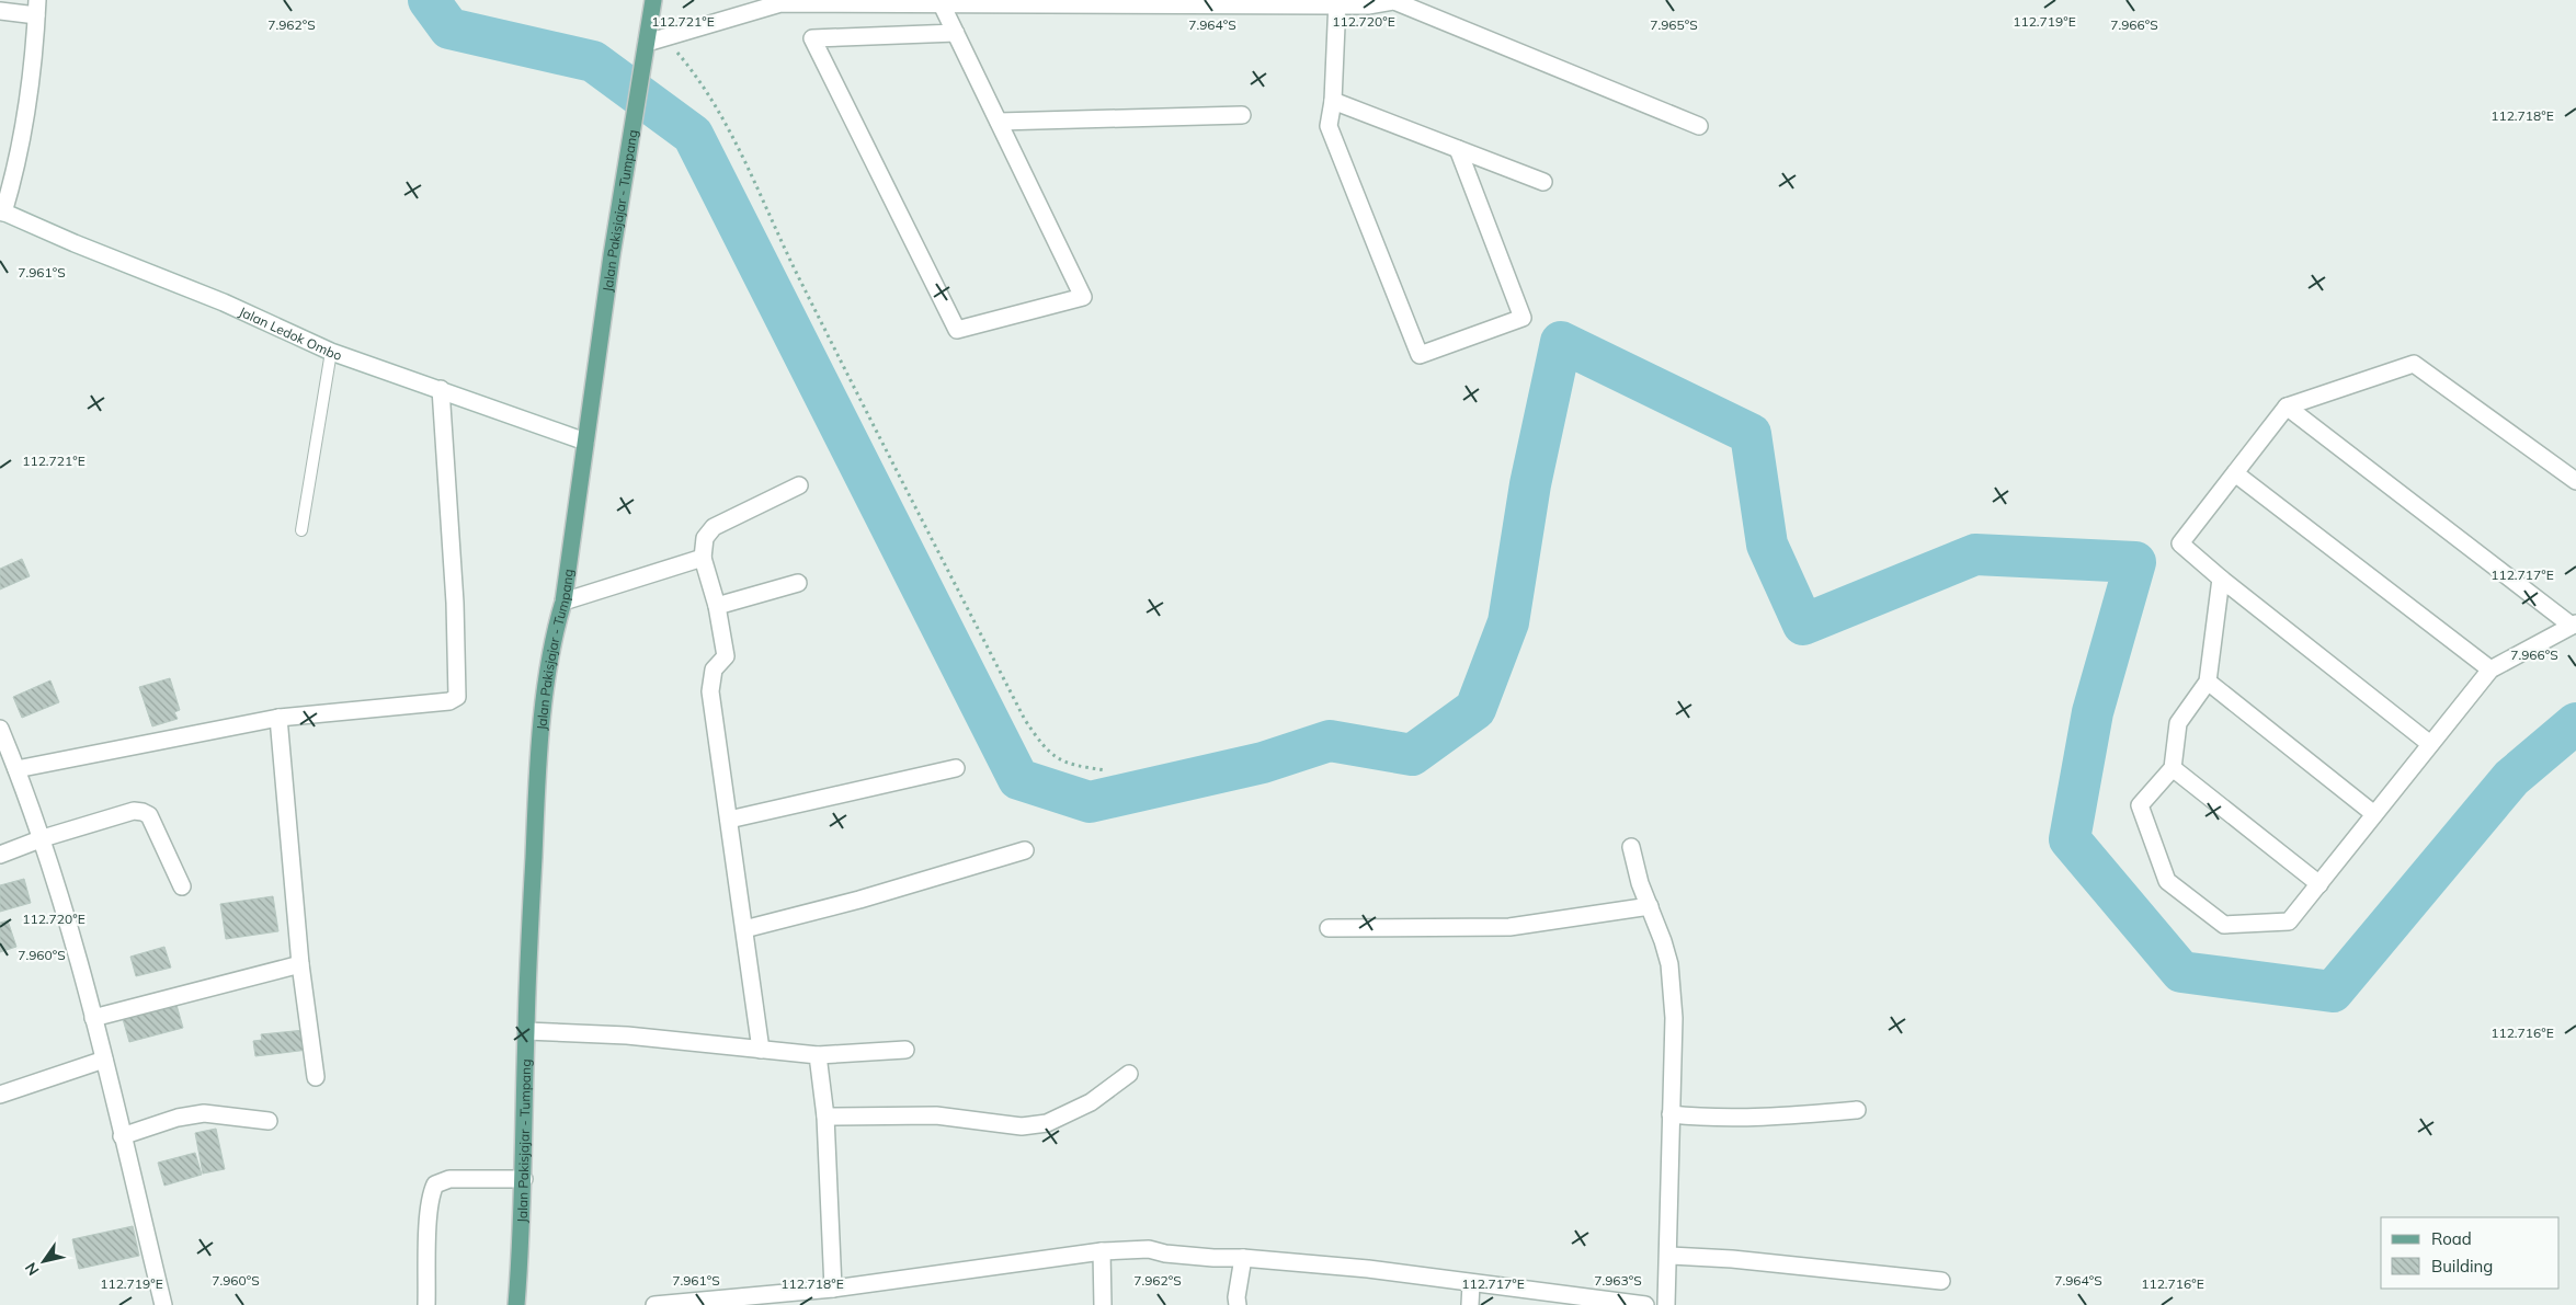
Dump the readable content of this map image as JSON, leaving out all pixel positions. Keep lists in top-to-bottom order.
{
  "streets": {
    "main road": ["Jalan Pakisjajar - Tumpang"],
    "street": ["Jalan Ledok Ombo"]
  },
  "crossings": [
    ["Jalan Pakisjajar - Tumpang", "Jalan Ledok Ombo"]
  ],
  "legend": ["Road", "Building"],
  "north": "bottom left",
  "coordinates": [
    "112.721°E",
    "112.720°E",
    "112.719°E",
    "7.962°S",
    "7.964°S",
    "7.965°S",
    "7.966°S",
    "112.718°E",
    "7.961°S",
    "112.717°E",
    "7.960°S",
    "112.716°E",
    "7.963°S"
  ]
}
